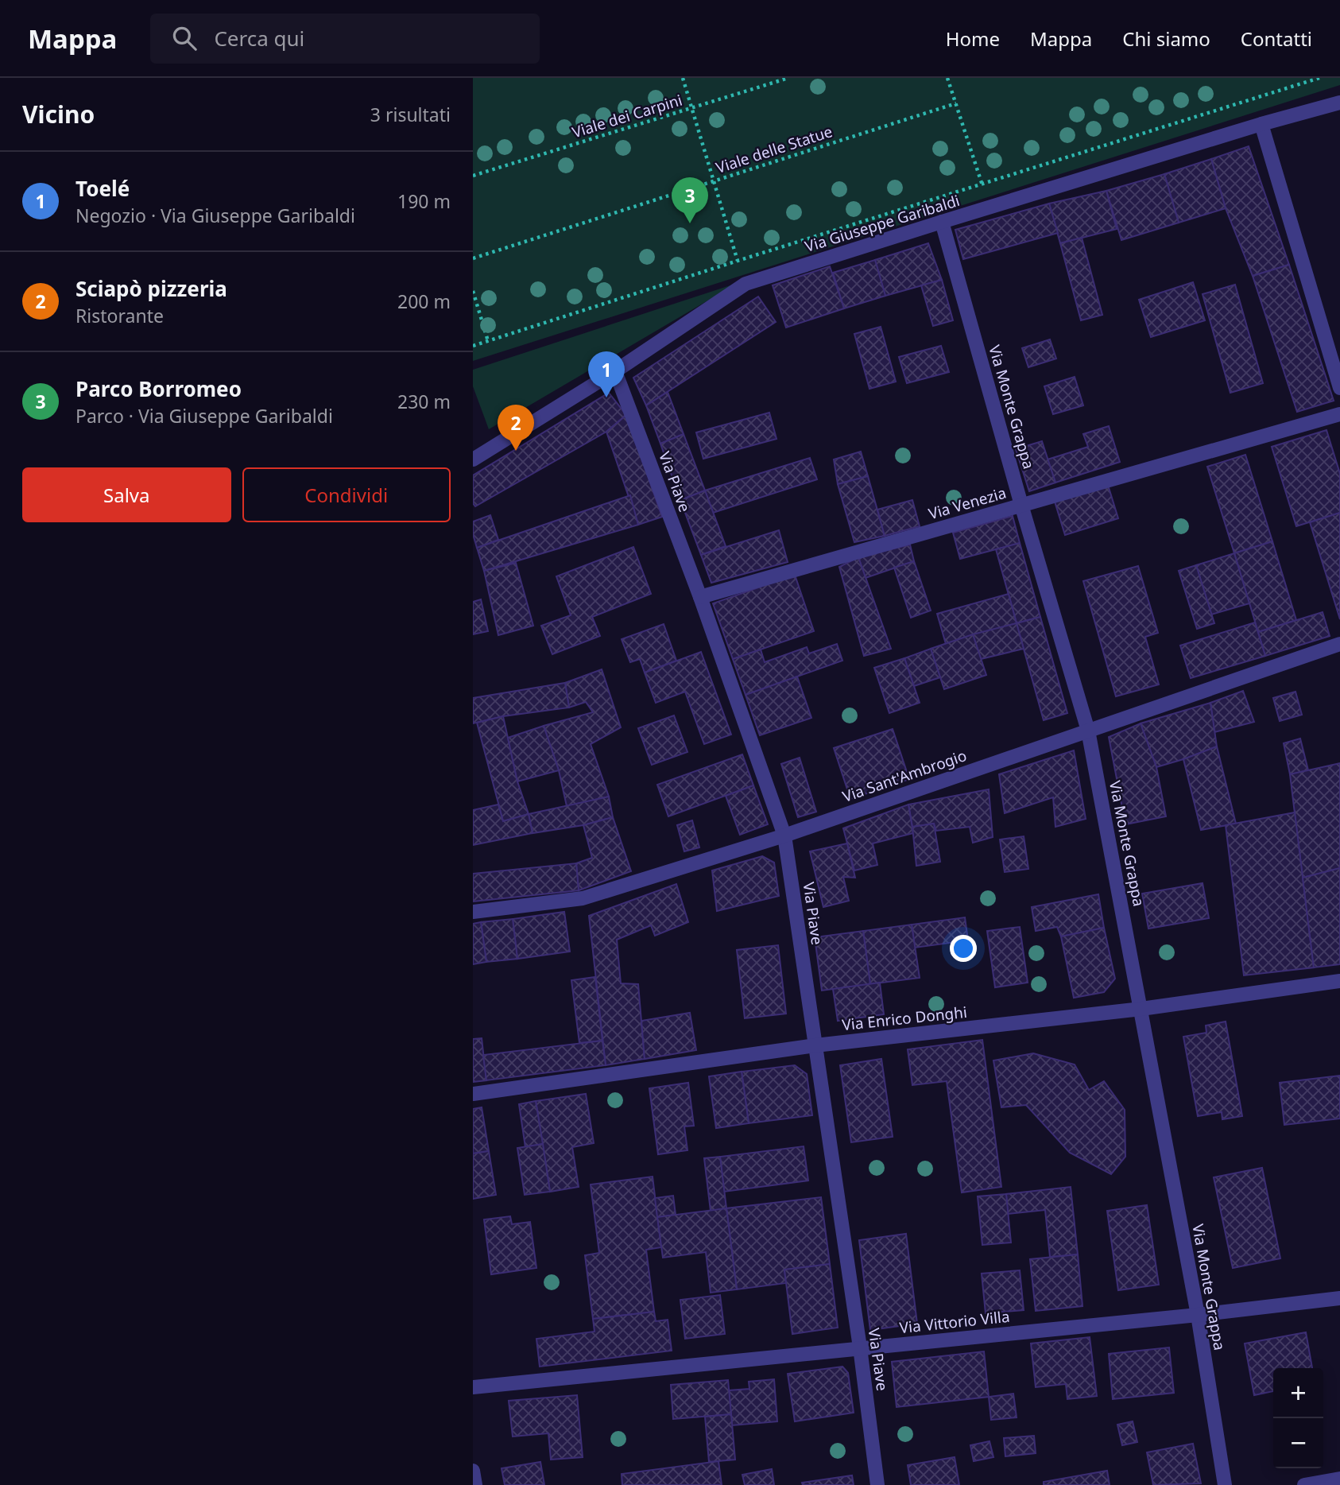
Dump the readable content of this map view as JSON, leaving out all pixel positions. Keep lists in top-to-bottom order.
{
  "streets": {
    "street": [
      "Via Giuseppe Garibaldi",
      "Via Monte Grappa",
      "Via Piave",
      "Via Venezia",
      "Via Sant'Ambrogio",
      "Via Enrico Donghi",
      "Via Vittorio Villa"
    ],
    "path": ["Viale dei Carpini", "Viale delle Statue"]
  },
  "crossings": [
    ["Via Giuseppe Garibaldi", "Via Monte Grappa"],
    ["Via Giuseppe Garibaldi", "Via Piave"],
    ["Via Monte Grappa", "Via Venezia"],
    ["Via Monte Grappa", "Via Sant'Ambrogio"],
    ["Via Monte Grappa", "Via Enrico Donghi"],
    ["Via Monte Grappa", "Via Vittorio Villa"],
    ["Via Piave", "Via Venezia"],
    ["Via Piave", "Via Sant'Ambrogio"],
    ["Via Piave", "Via Enrico Donghi"],
    ["Via Piave", "Via Vittorio Villa"]
  ],
  "page": {
    "header": "Mappa",
    "search": "Cerca qui",
    "nav": [
      "Home",
      "Mappa",
      "Chi siamo",
      "Contatti"
    ],
    "heading": ["Vicino", "3 risultati"],
    "list": [
      {
        "mark": "1",
        "name": "Toelé",
        "note": "Negozio · Via Giuseppe Garibaldi",
        "value": "190 m"
      },
      {
        "mark": "2",
        "name": "Sciapò pizzeria",
        "note": "Ristorante",
        "value": "200 m"
      },
      {
        "mark": "3",
        "name": "Parco Borromeo",
        "note": "Parco · Via Giuseppe Garibaldi",
        "value": "230 m"
      }
    ],
    "pins": ["3", "1", "2"],
    "buttons": ["Salva", "Condividi"],
    "map_buttons": ["+", "−"]
  }
}
